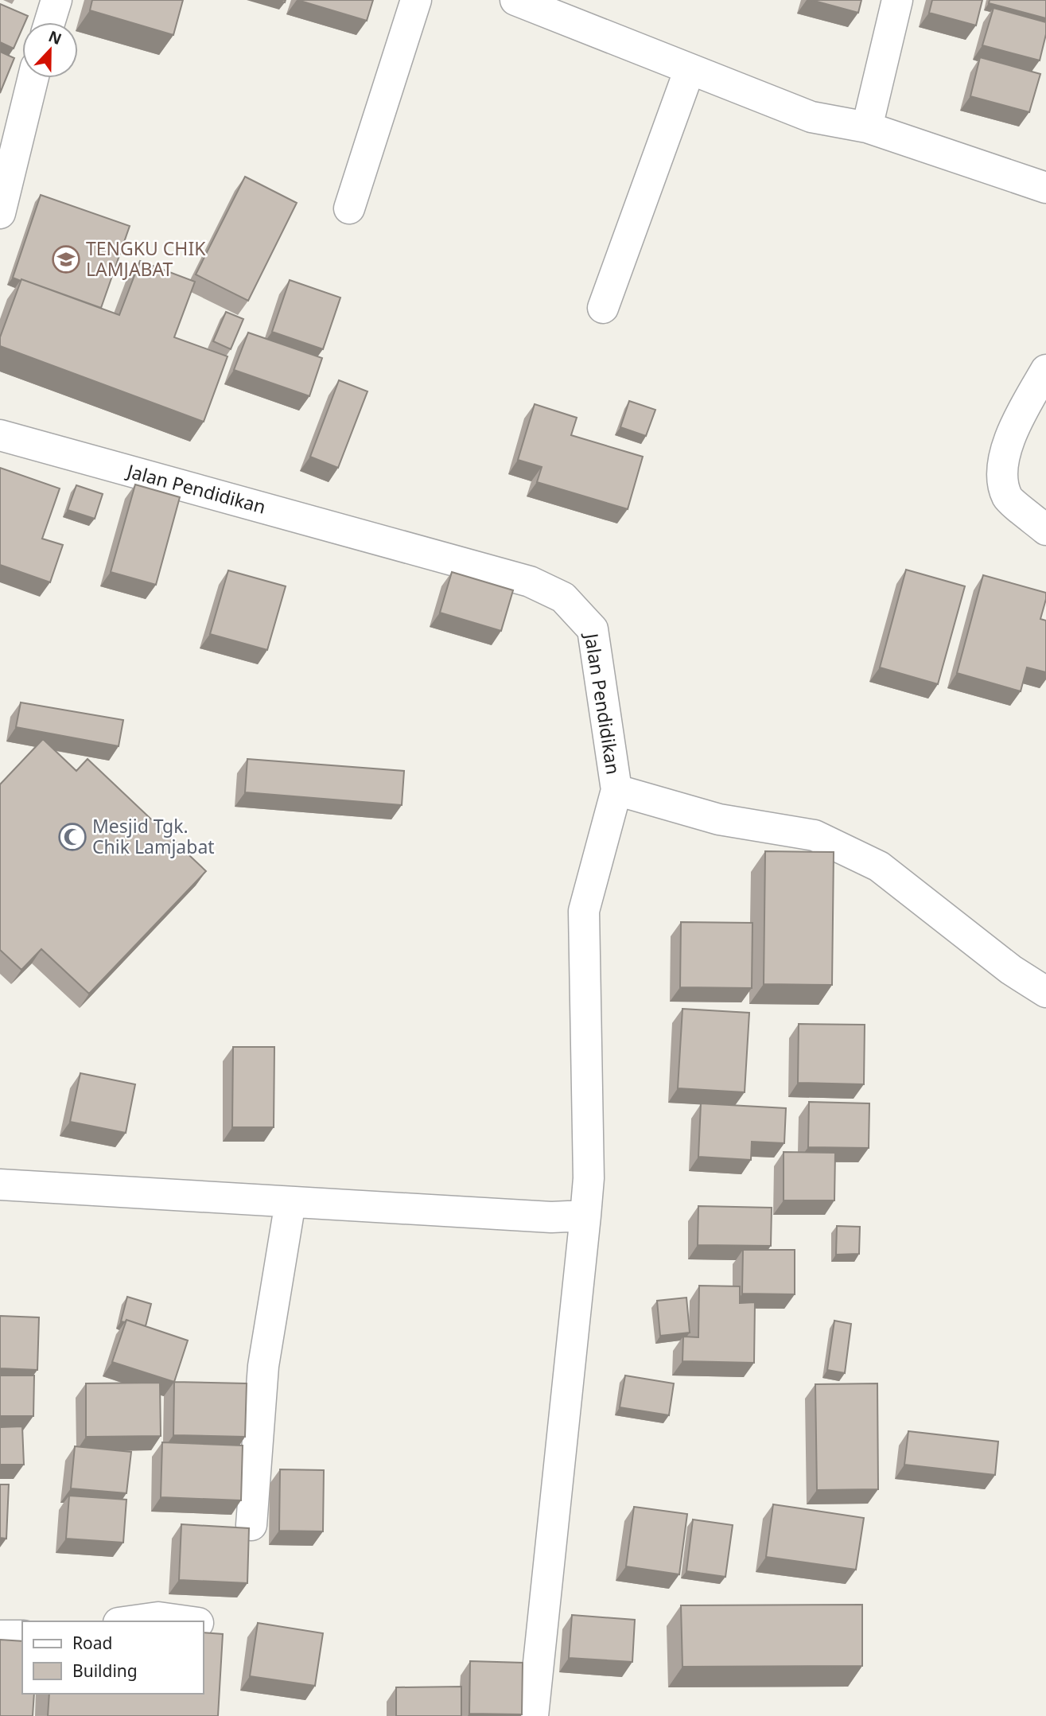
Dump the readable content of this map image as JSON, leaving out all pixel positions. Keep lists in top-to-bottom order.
{
  "streets": {
    "street": ["Jalan Pendidikan"]
  },
  "places": {
    "school or university": ["TENGKU CHIK LAMJABAT"],
    "mosque": ["Mesjid Tgk. Chik Lamjabat"]
  },
  "legend": ["Road", "Building"],
  "north": "top"
}
